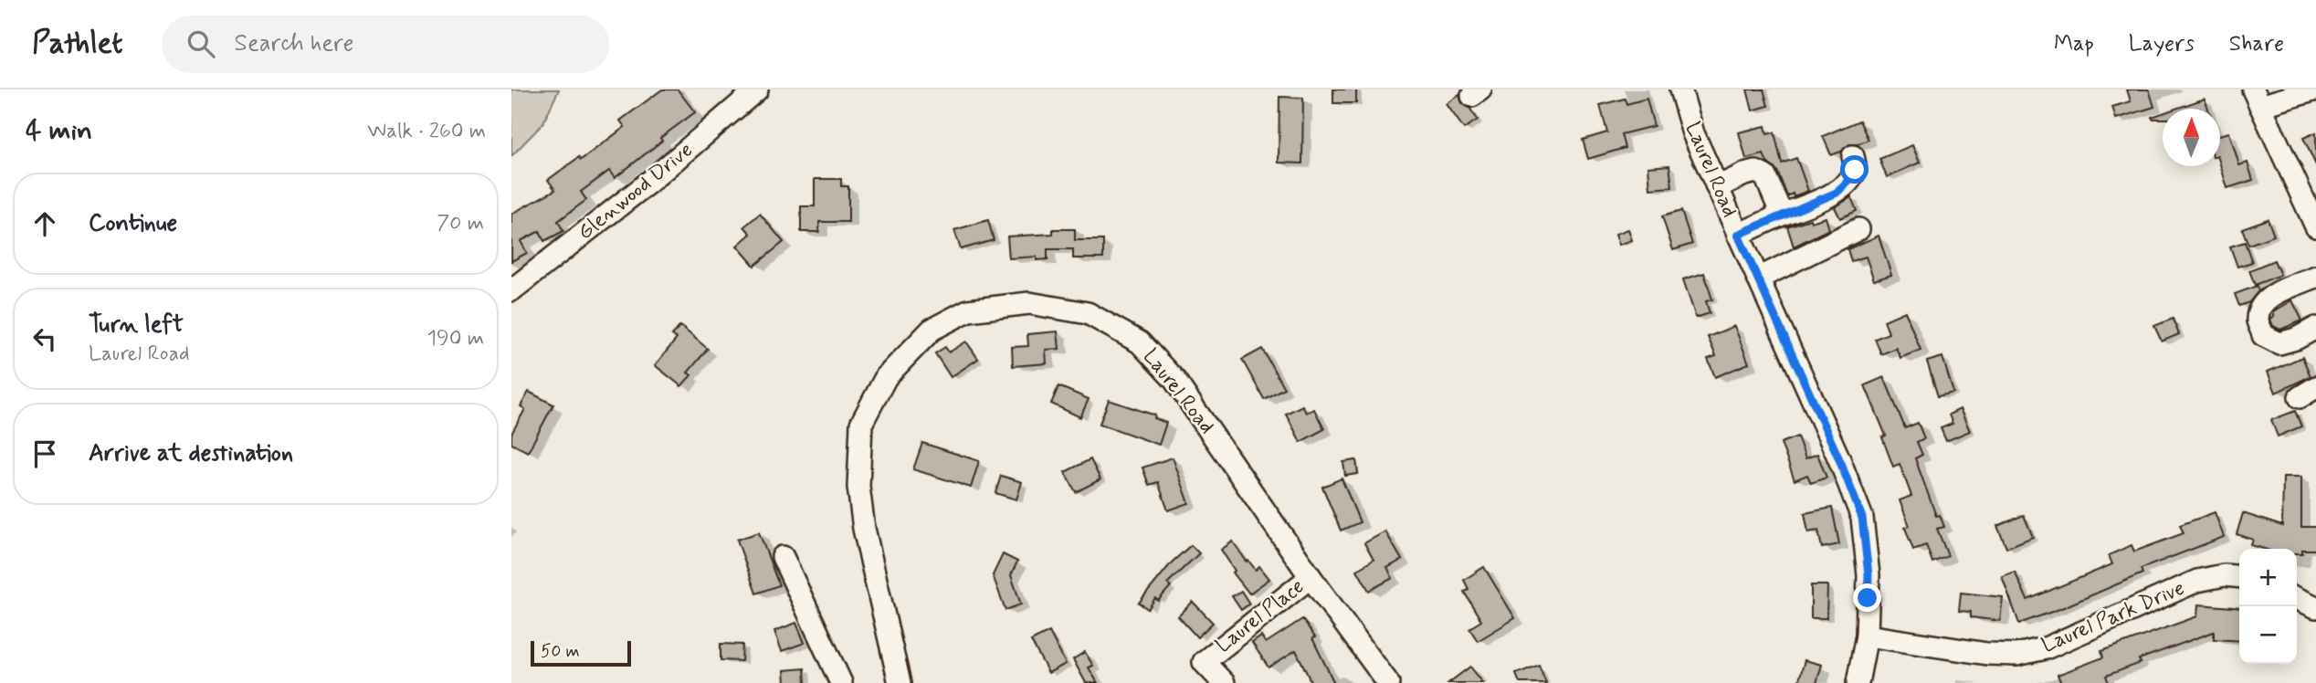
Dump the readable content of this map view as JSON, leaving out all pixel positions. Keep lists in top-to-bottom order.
{
  "streets": {
    "street": [
      "Laurel Road",
      "Glenwood Drive",
      "Laurel Place",
      "Laurel Park Drive"
    ]
  },
  "crossings": [
    ["Laurel Road", "Laurel Place"],
    ["Laurel Road", "Laurel Park Drive"]
  ],
  "scale_bar": "50 m",
  "north": "top",
  "page": {
    "header": "Pathlet",
    "search": "Search here",
    "nav": ["Map", "Layers", "Share"],
    "heading": ["4 min", "Walk · 260 m"],
    "list": [
      ["Continue", "70 m"],
      ["Turn left", "Laurel Road", "190 m"],
      "Arrive at destination"
    ],
    "map_buttons": ["+", "−"],
    "scale": "50 m"
  }
}
